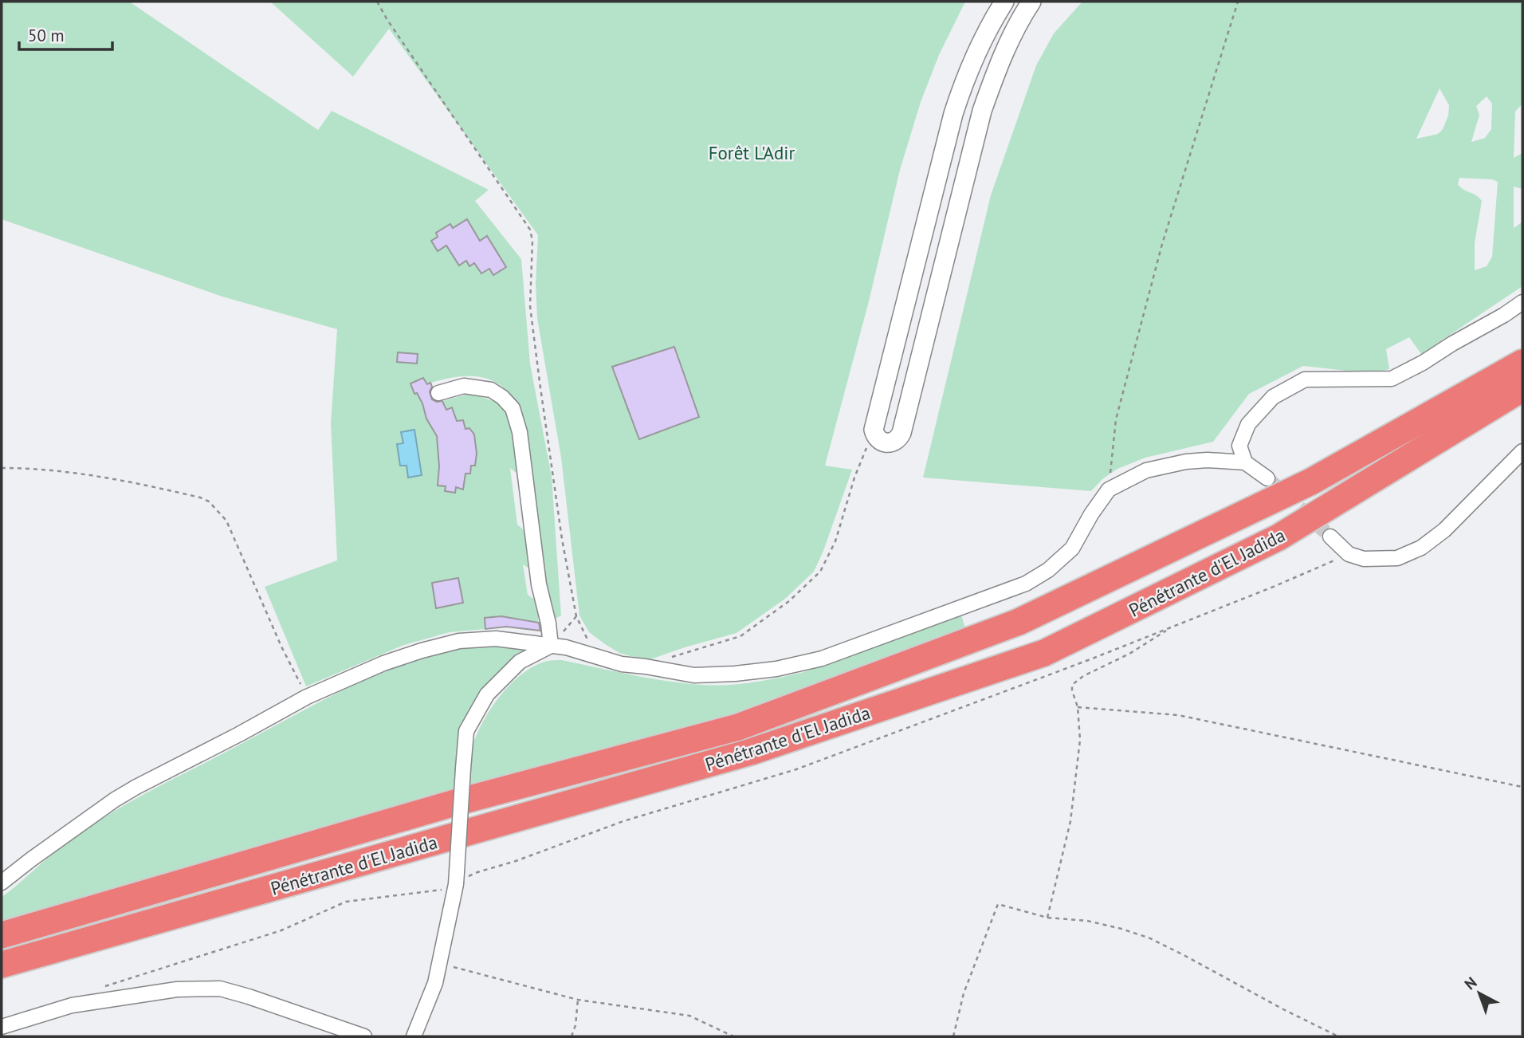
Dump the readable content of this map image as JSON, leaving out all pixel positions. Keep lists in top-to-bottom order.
{
  "streets": {
    "highway": ["Pénétrante d'El Jadida"]
  },
  "parks": ["Forêt L'Adir"],
  "scale_bar": "50 m",
  "north": "top left"
}
